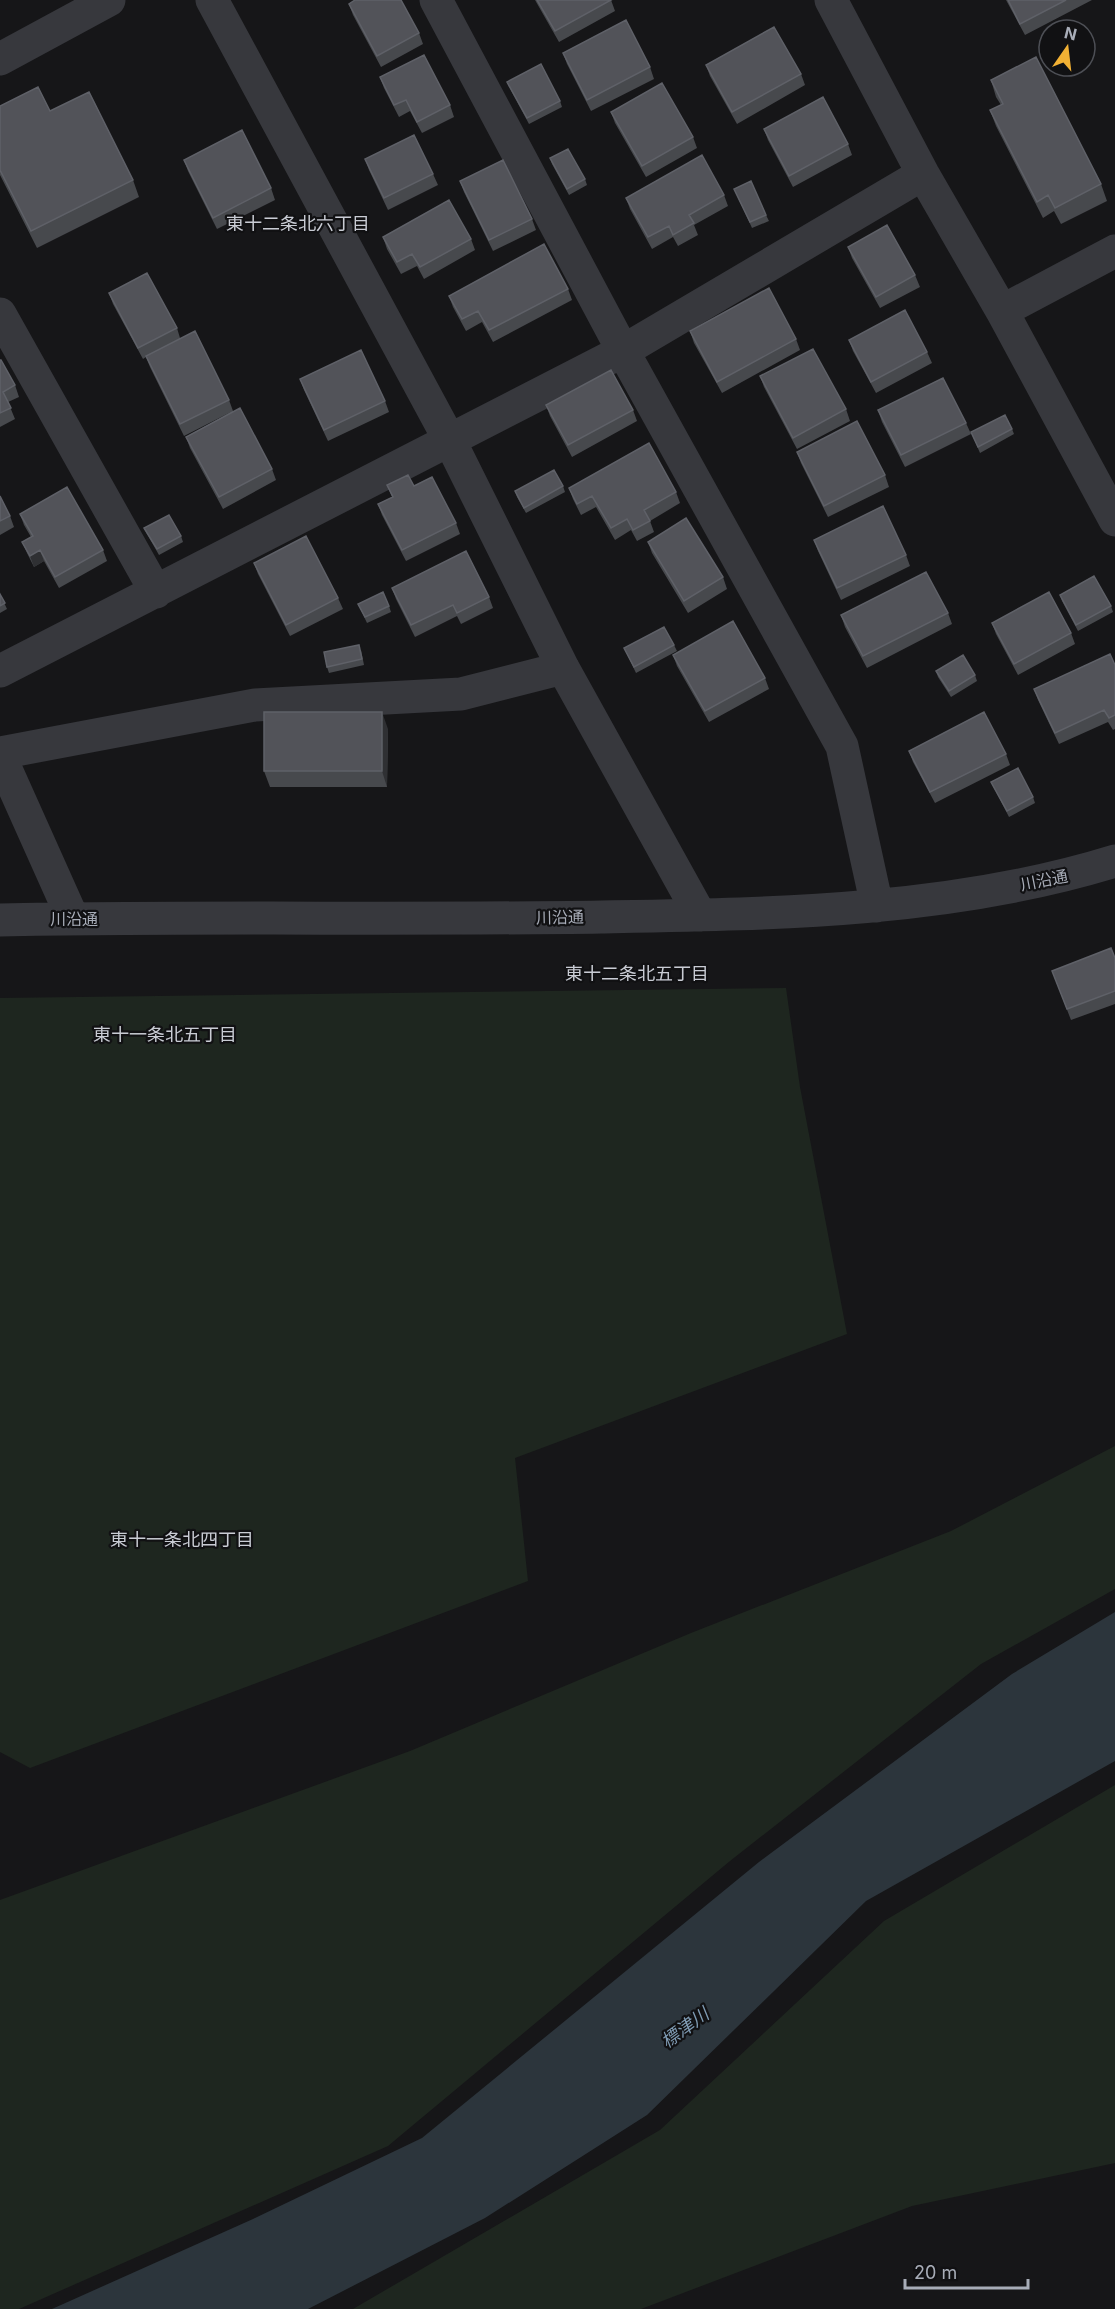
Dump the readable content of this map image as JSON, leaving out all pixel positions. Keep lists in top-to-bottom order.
{
  "streets": {
    "street": ["川沿通"]
  },
  "districts": [
    "東十二条北六丁目",
    "東十二条北五丁目",
    "東十一条北五丁目",
    "東十一条北四丁目"
  ],
  "water": ["標津川"],
  "scale_bar": "20 m",
  "north": "top"
}
